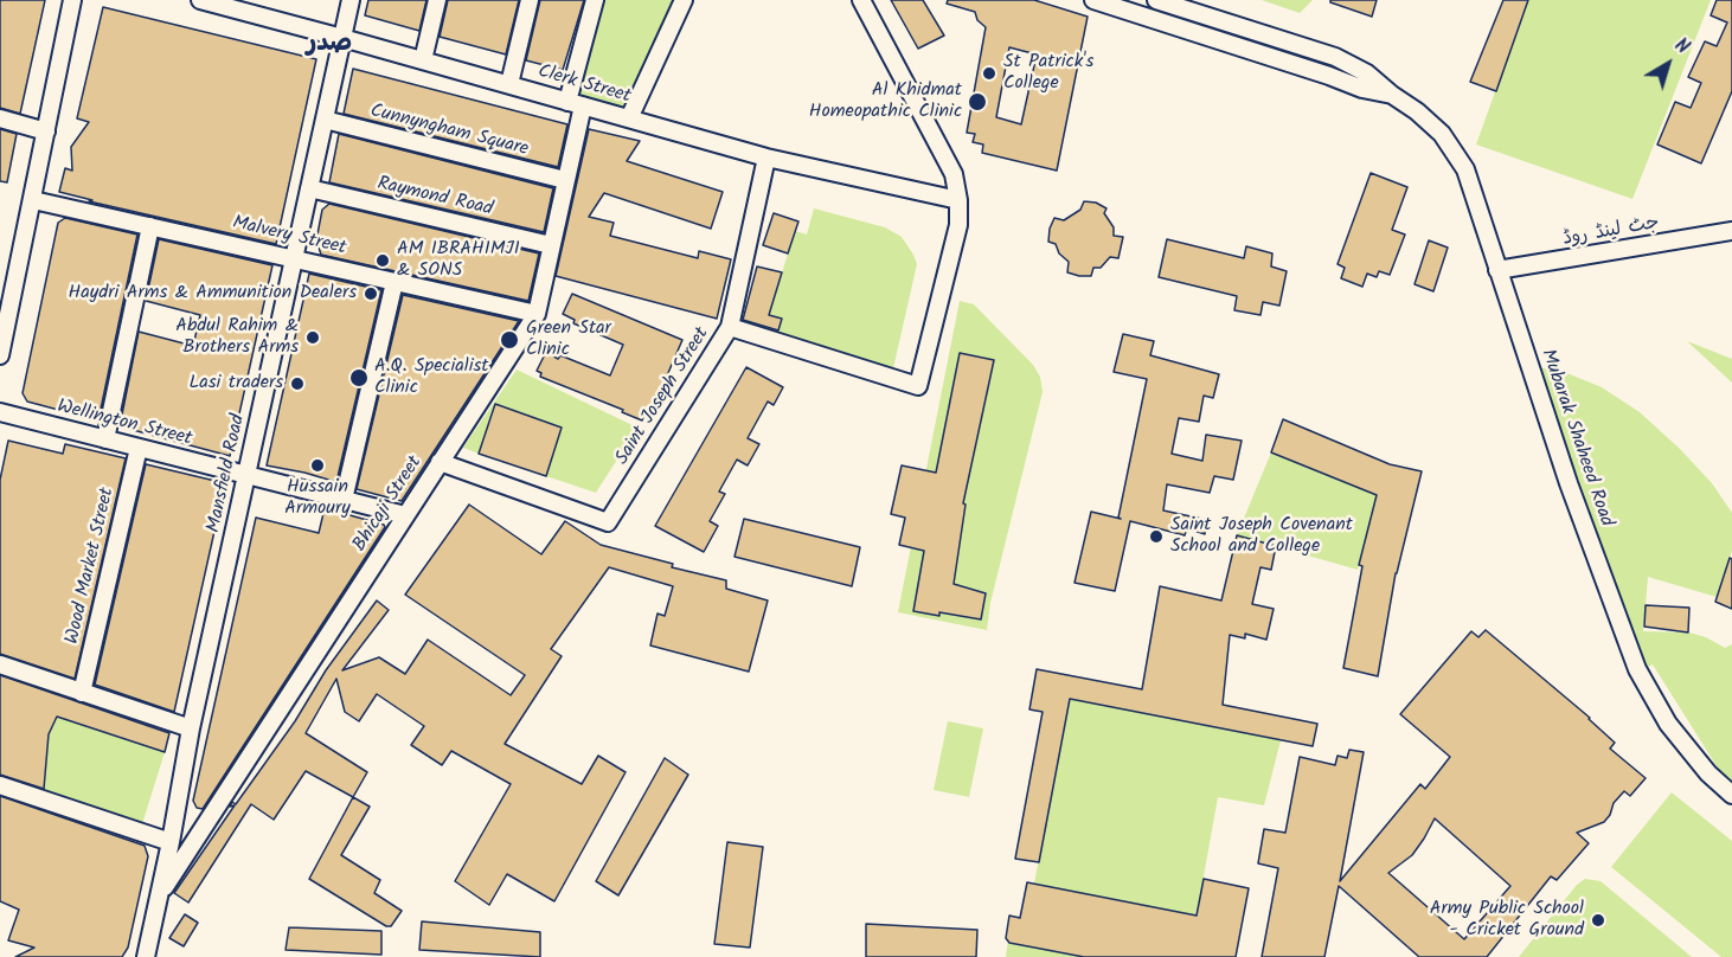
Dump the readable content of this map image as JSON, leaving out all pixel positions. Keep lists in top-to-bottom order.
{
  "streets": {
    "street": [
      "Clerk Street",
      "Cunnyngham Square",
      "Raymond Road",
      "جٹ لینڈ روڈ",
      "Malvery Street",
      "Saint Joseph Street",
      "Wellington Street",
      "Mubarak Shaheed Road",
      "Mansfield Road",
      "Bhicaji Street",
      "Wood Market Street"
    ]
  },
  "crossings": [
    ["Clerk Street", "Saint Joseph Street"],
    ["Clerk Street", "Mansfield Road"],
    ["Clerk Street", "Bhicaji Street"],
    ["Cunnyngham Square", "Mansfield Road"],
    ["Cunnyngham Square", "Bhicaji Street"],
    ["Raymond Road", "Mansfield Road"],
    ["Raymond Road", "Bhicaji Street"],
    ["جٹ لینڈ روڈ", "Mubarak Shaheed Road"],
    ["Malvery Street", "Mansfield Road"],
    ["Malvery Street", "Bhicaji Street"],
    ["Saint Joseph Street", "Bhicaji Street"],
    ["Wellington Street", "Mansfield Road"],
    ["Wellington Street", "Bhicaji Street"],
    ["Wellington Street", "Wood Market Street"],
    ["Mansfield Road", "Bhicaji Street"]
  ],
  "districts": ["صدر"],
  "places": [
    "St Patrick's College",
    "Al Khidmat Homeopathic Clinic",
    "AM IBRAHIMJI & SONS",
    "Haydri Arms & Ammunition Dealers",
    "Abdul Rahim & Brothers Arms",
    "Green Star Clinic",
    "A.Q. Specialist Clinic",
    "Lasi traders",
    "Hussain Armoury",
    "Saint Joseph Covenant School and College",
    "Army Public School - Cricket Ground"
  ],
  "north": "top right"
}
